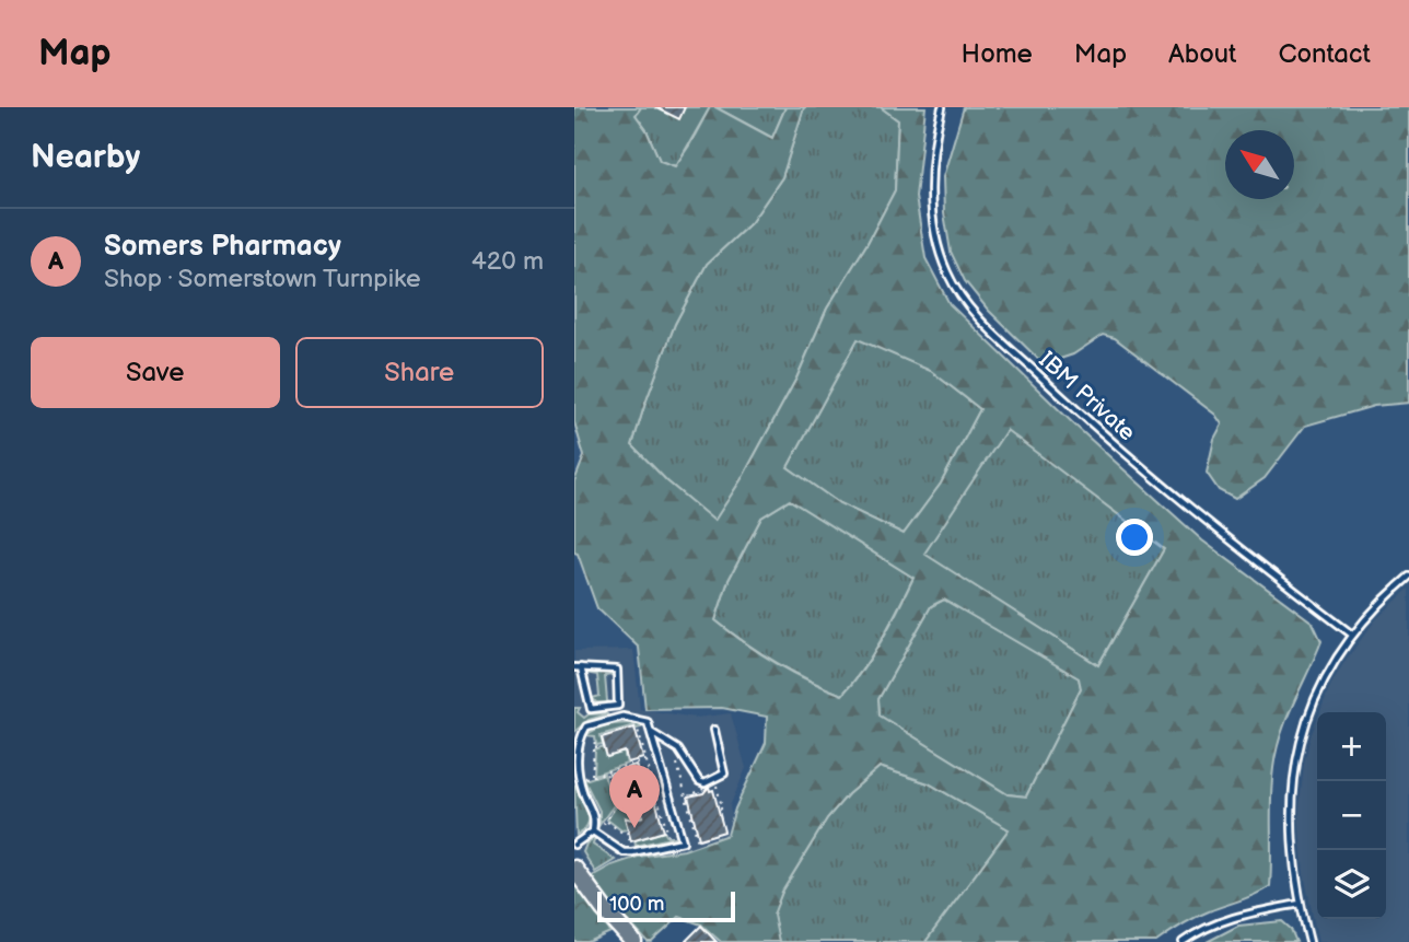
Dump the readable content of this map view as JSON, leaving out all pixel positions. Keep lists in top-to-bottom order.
{
  "streets": {
    "lane": ["IBM Private"]
  },
  "scale_bar": "100 m",
  "north": "top left",
  "page": {
    "header": "Map",
    "nav": [
      "Home",
      "Map",
      "About",
      "Contact"
    ],
    "heading": "Nearby",
    "list": [
      {
        "mark": "A",
        "name": "Somers Pharmacy",
        "note": "Shop · Somerstown Turnpike",
        "value": "420 m"
      }
    ],
    "buttons": ["Save", "Share"],
    "map_buttons": ["+", "−"],
    "pins": "A",
    "scale": "100 m"
  }
}
